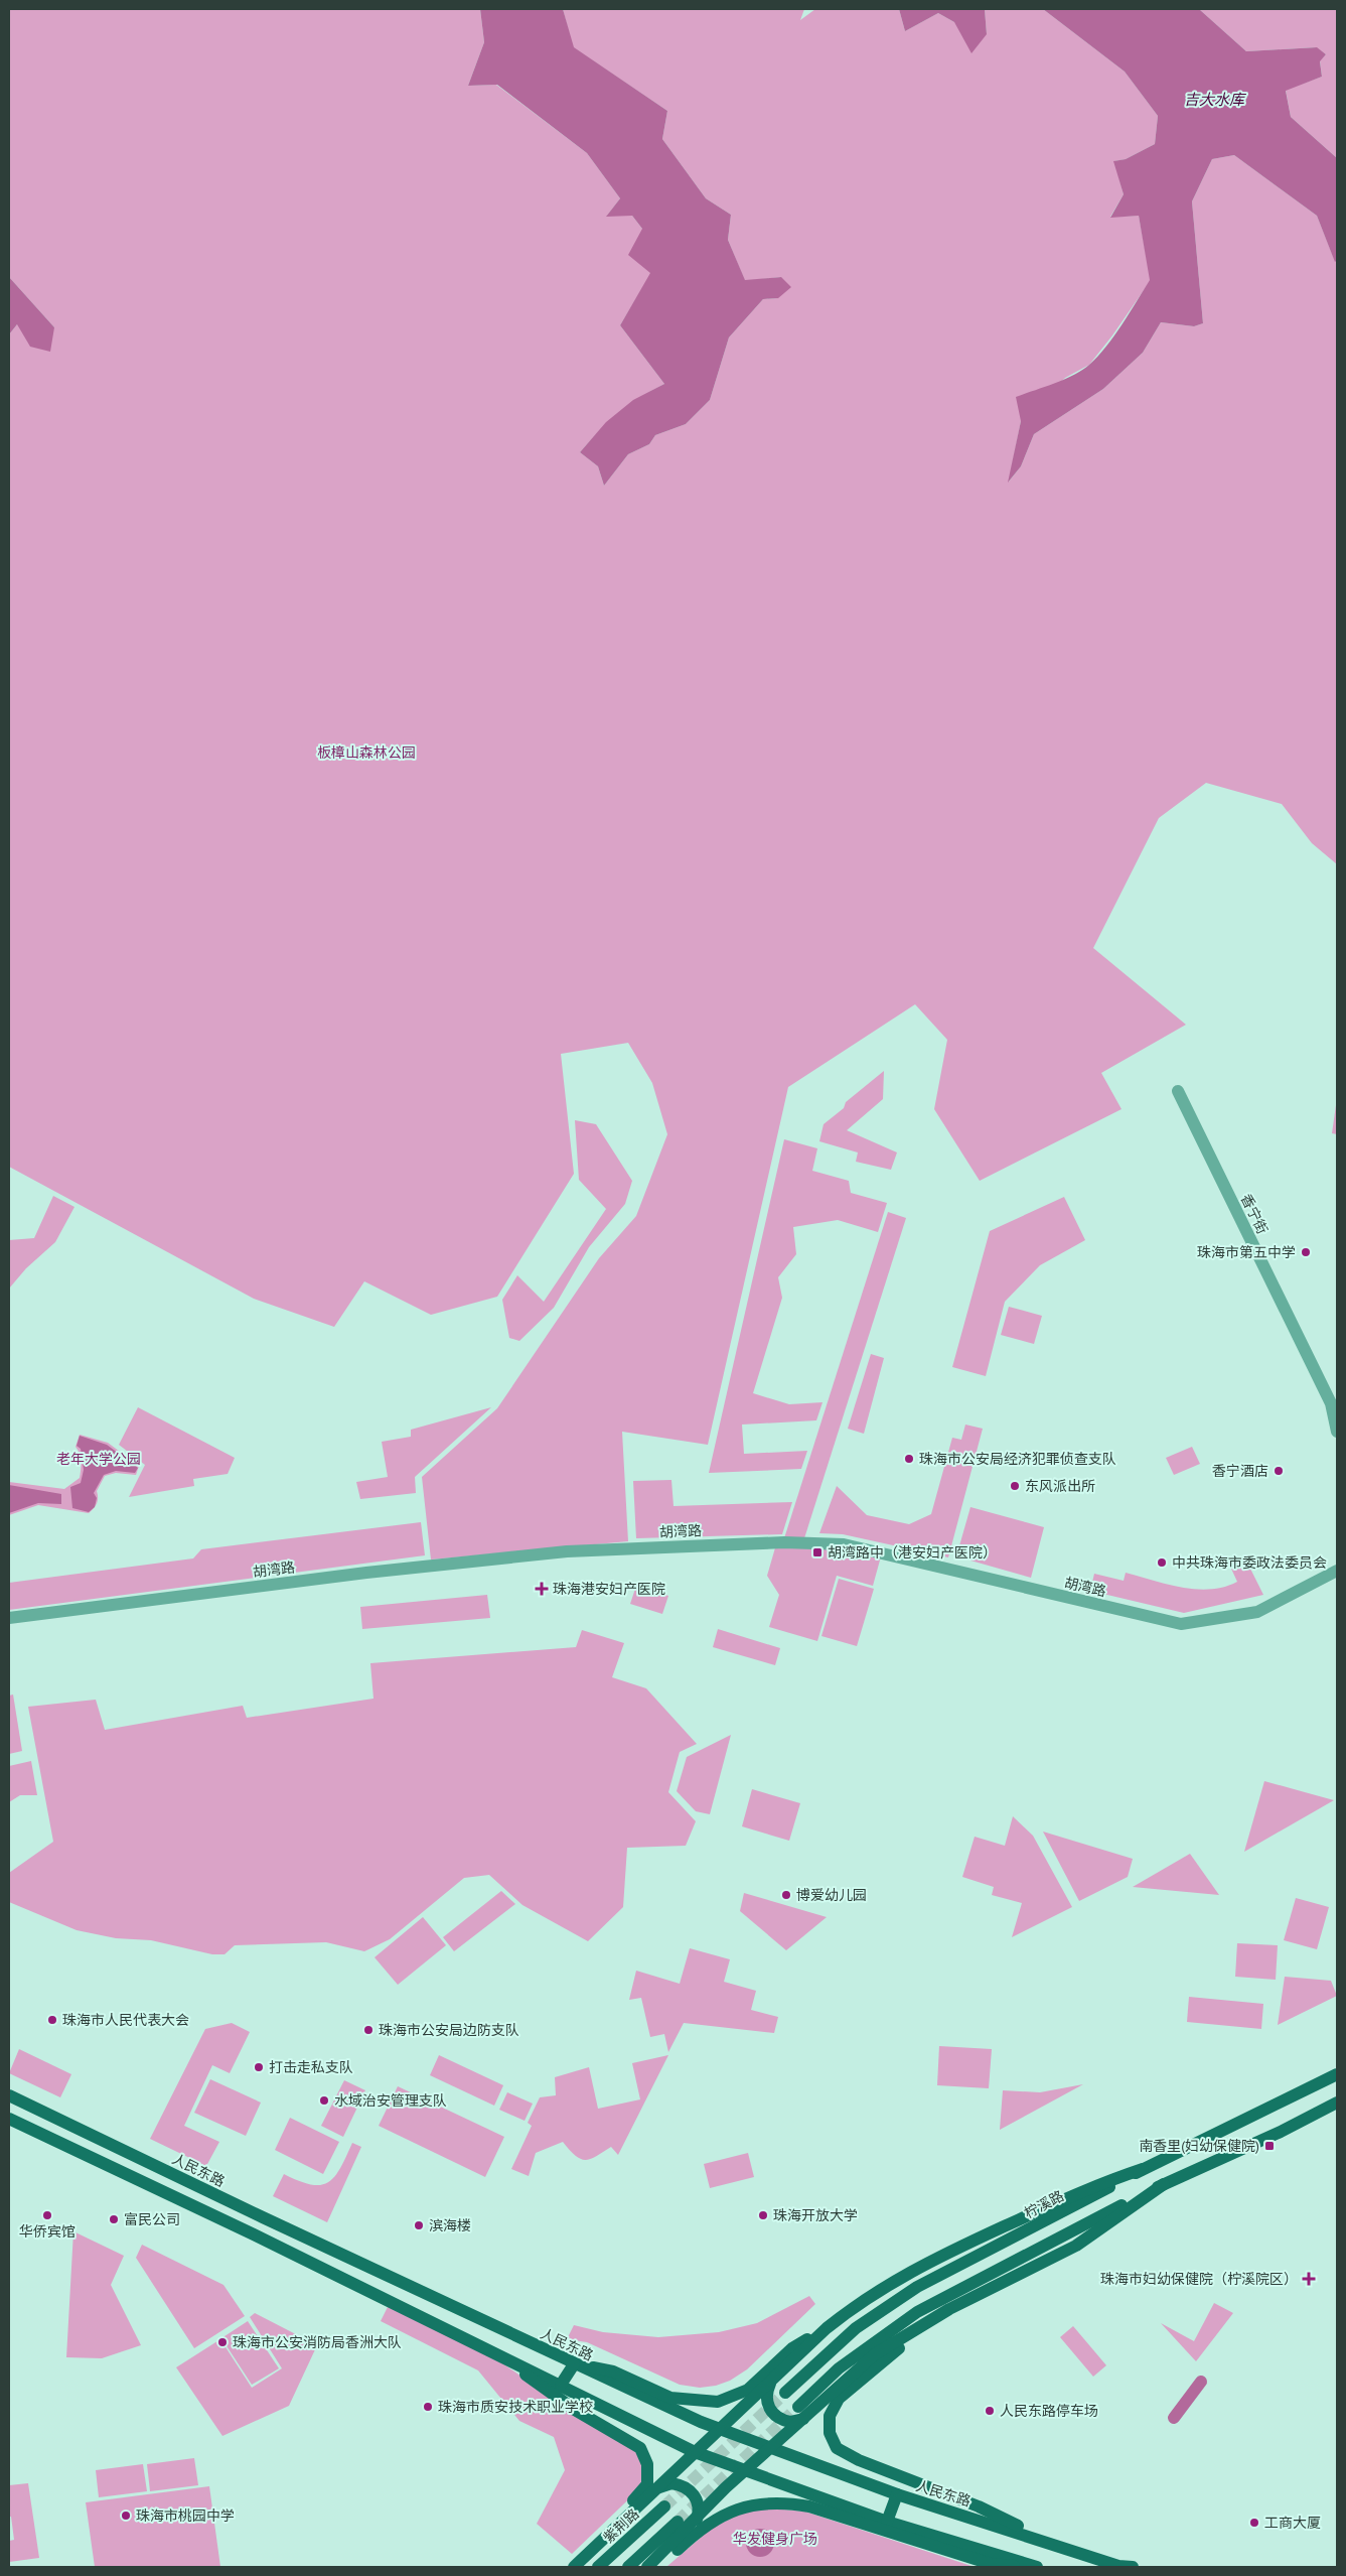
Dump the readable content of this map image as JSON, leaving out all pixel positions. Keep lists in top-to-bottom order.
{
  "streets": {
    "main road": ["人民东路", "柠溪路", "紫荆路"],
    "street": ["香宁街", "胡湾路"]
  },
  "water": ["吉大水库"],
  "parks": ["板樟山森林公园", "老年大学公园", "华发健身广场"],
  "places": {
    "other": [
      "珠海市第五中学",
      "珠海市公安局经济犯罪侦查支队",
      "香宁酒店",
      "东风派出所",
      "中共珠海市委政法委员会",
      "博爱幼儿园",
      "珠海市人民代表大会",
      "珠海市公安局边防支队",
      "打击走私支队",
      "水域治安管理支队",
      "华侨宾馆",
      "珠海开放大学",
      "富民公司",
      "滨海楼",
      "珠海市公安消防局香洲大队",
      "珠海市质安技术职业学校",
      "人民东路停车场",
      "珠海市桃园中学",
      "工商大厦"
    ],
    "transit": ["胡湾路中（港安妇产医院）", "南香里(妇幼保健院)"],
    "health": ["珠海港安妇产医院", "珠海市妇幼保健院（柠溪院区）"]
  }
}
